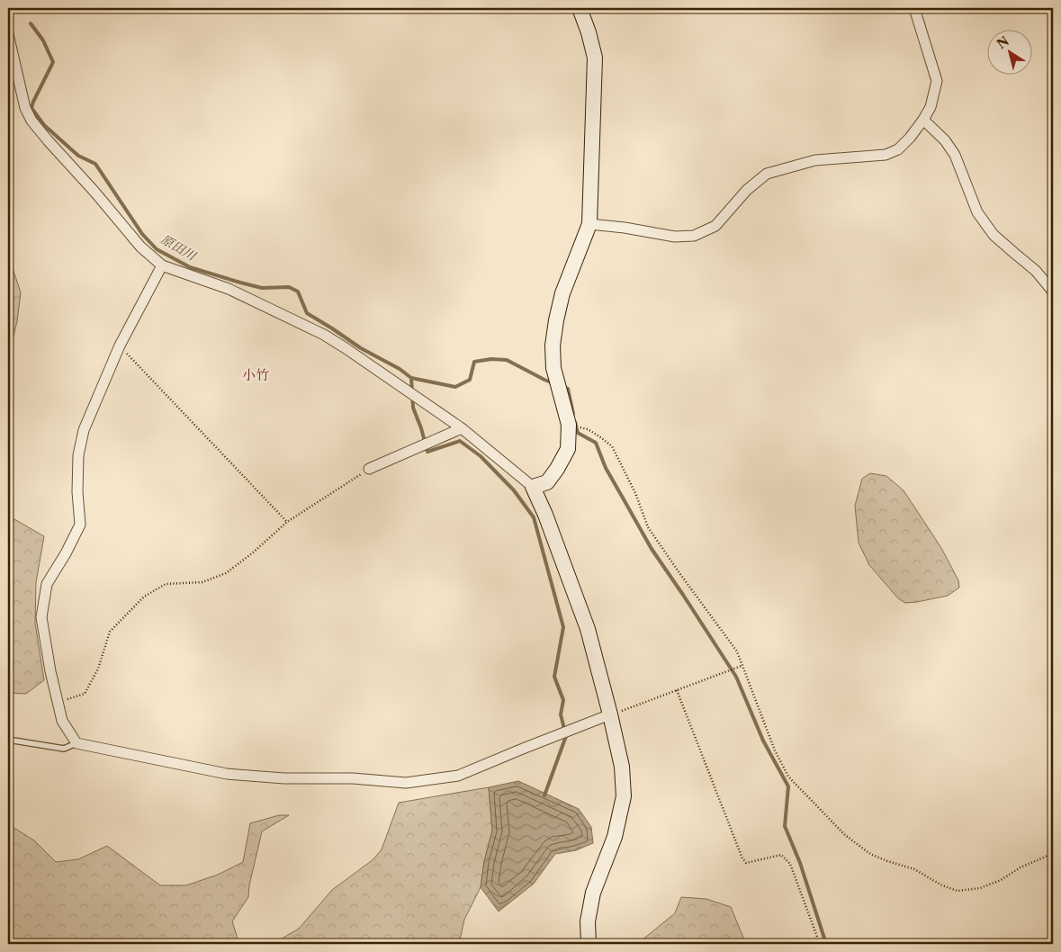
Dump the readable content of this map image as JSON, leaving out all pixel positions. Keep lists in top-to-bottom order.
{
  "districts": ["小竹"],
  "water": ["原田川"],
  "north": "top left"
}
